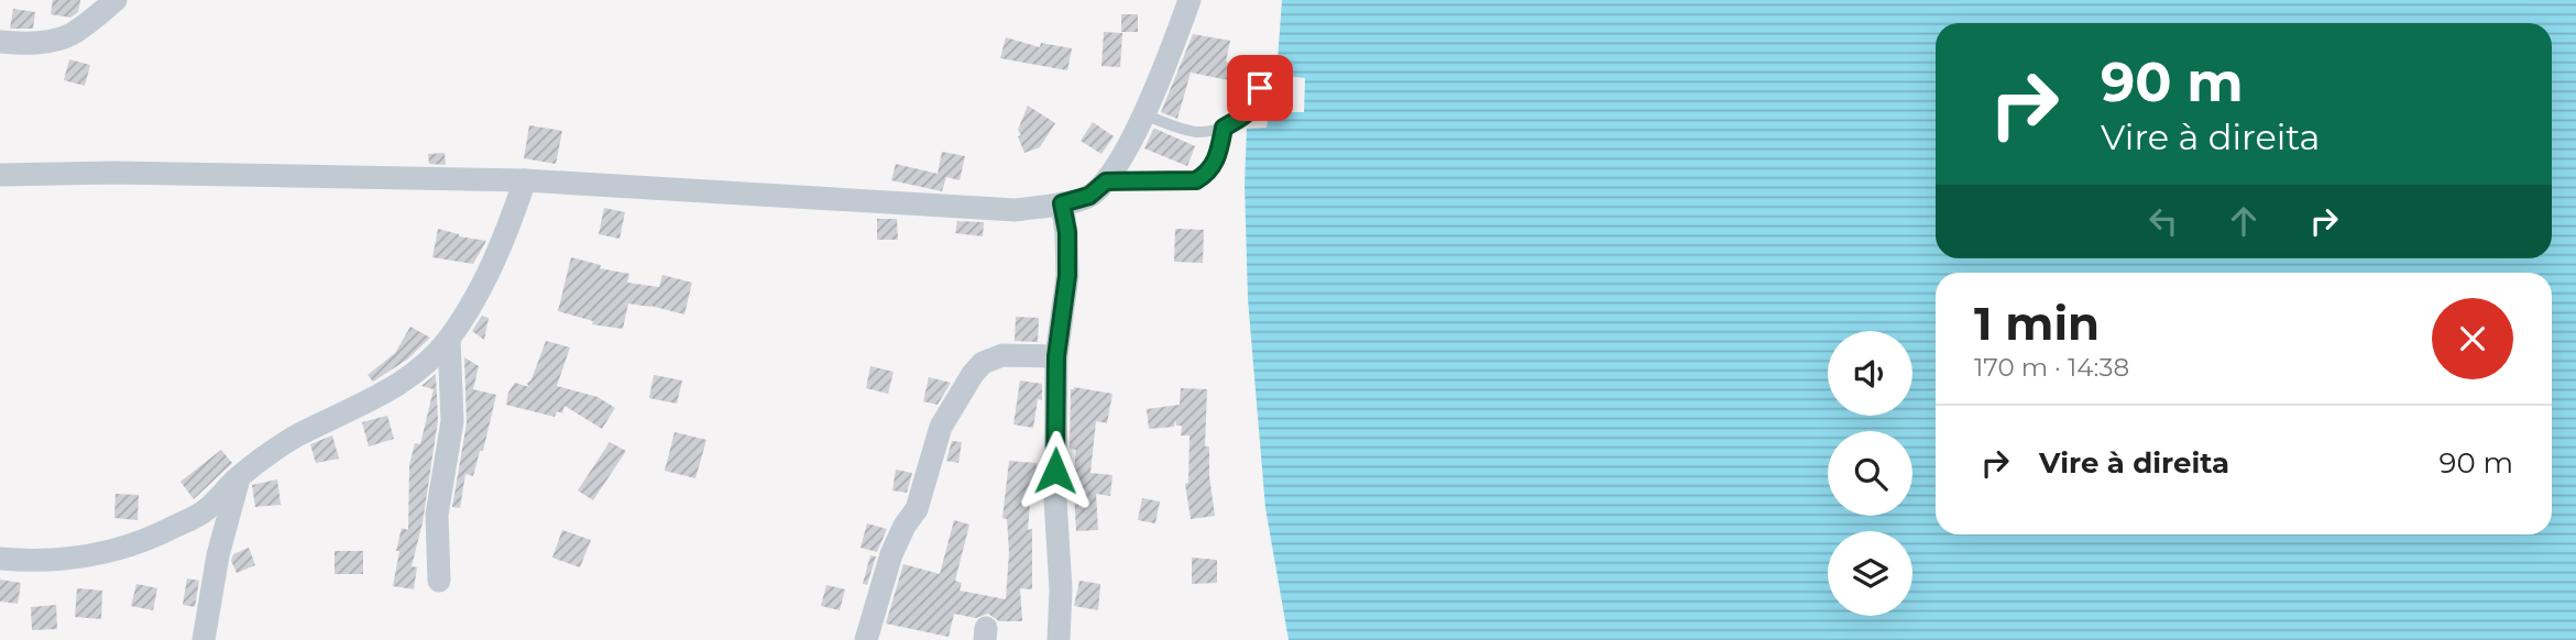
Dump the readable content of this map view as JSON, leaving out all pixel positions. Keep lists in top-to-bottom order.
{
  "page": {
    "turn": ["90 m", "Vire à direita"],
    "heading": ["1 min", "170 m · 14:38"],
    "list": [
      {
        "name": "Vire à direita",
        "value": "90 m"
      }
    ]
  }
}
